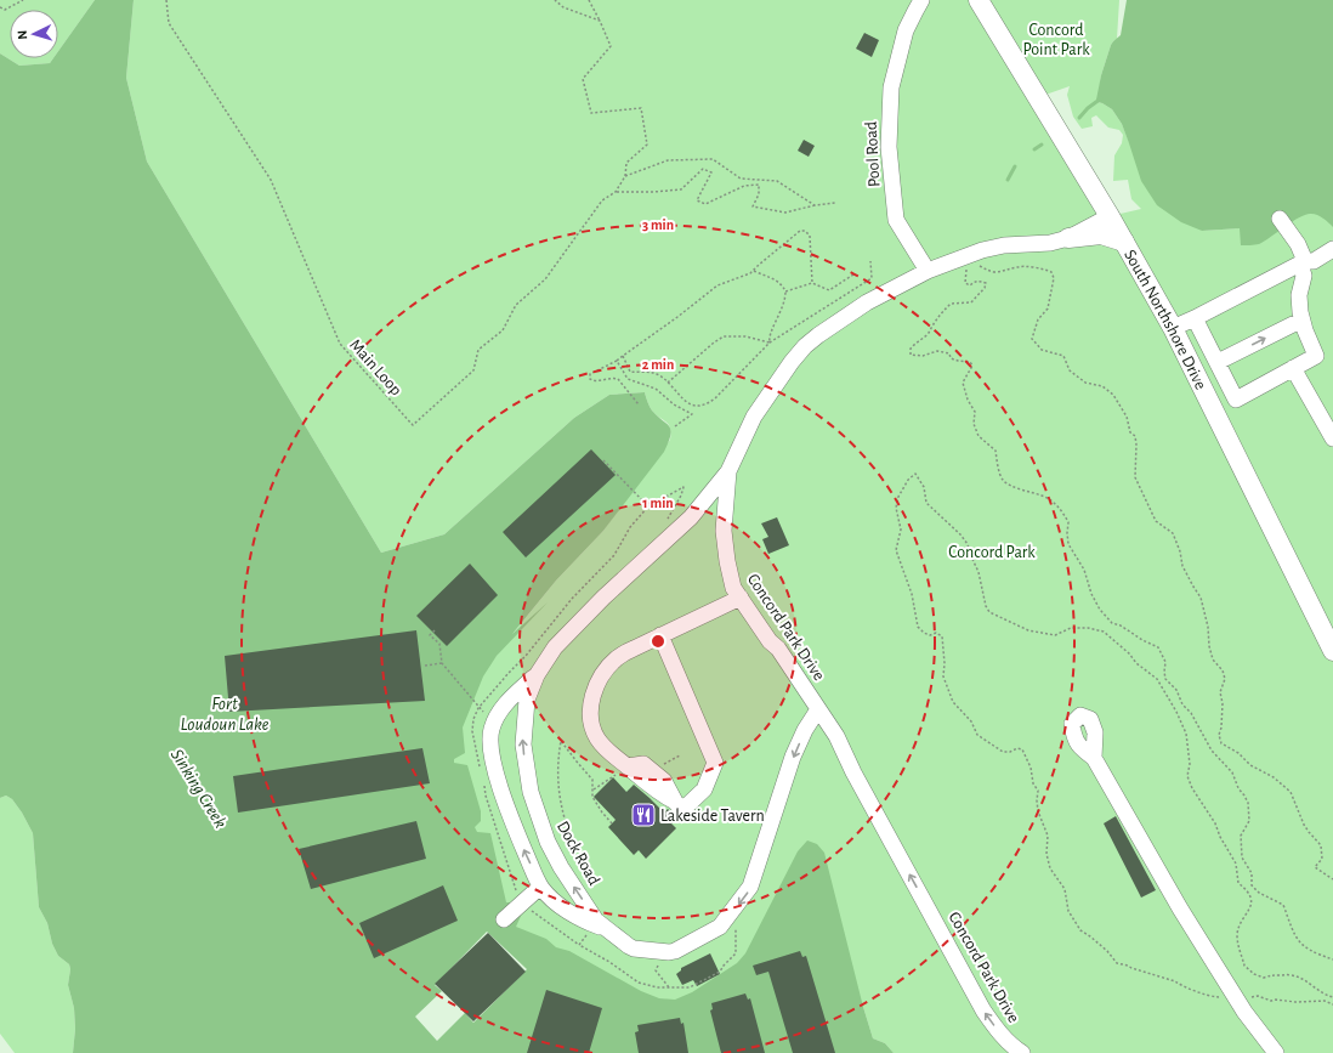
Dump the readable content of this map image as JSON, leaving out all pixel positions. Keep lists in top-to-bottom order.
{
  "streets": {
    "main road": ["South Northshore Drive"],
    "street": ["Pool Road", "Concord Park Drive", "Dock Road"],
    "path": ["Main Loop"]
  },
  "crossings": [
    ["Pool Road", "Concord Park Drive"],
    ["South Northshore Drive", "Concord Park Drive"],
    ["Concord Park Drive", "Dock Road"]
  ],
  "water": ["Fort Loudoun Lake", "Sinking Creek"],
  "parks": ["Concord Point Park", "Concord Park"],
  "places": {
    "restaurant": ["Lakeside Tavern"]
  },
  "north": "left",
  "rings": ["3 min", "2 min", "1 min"]
}
